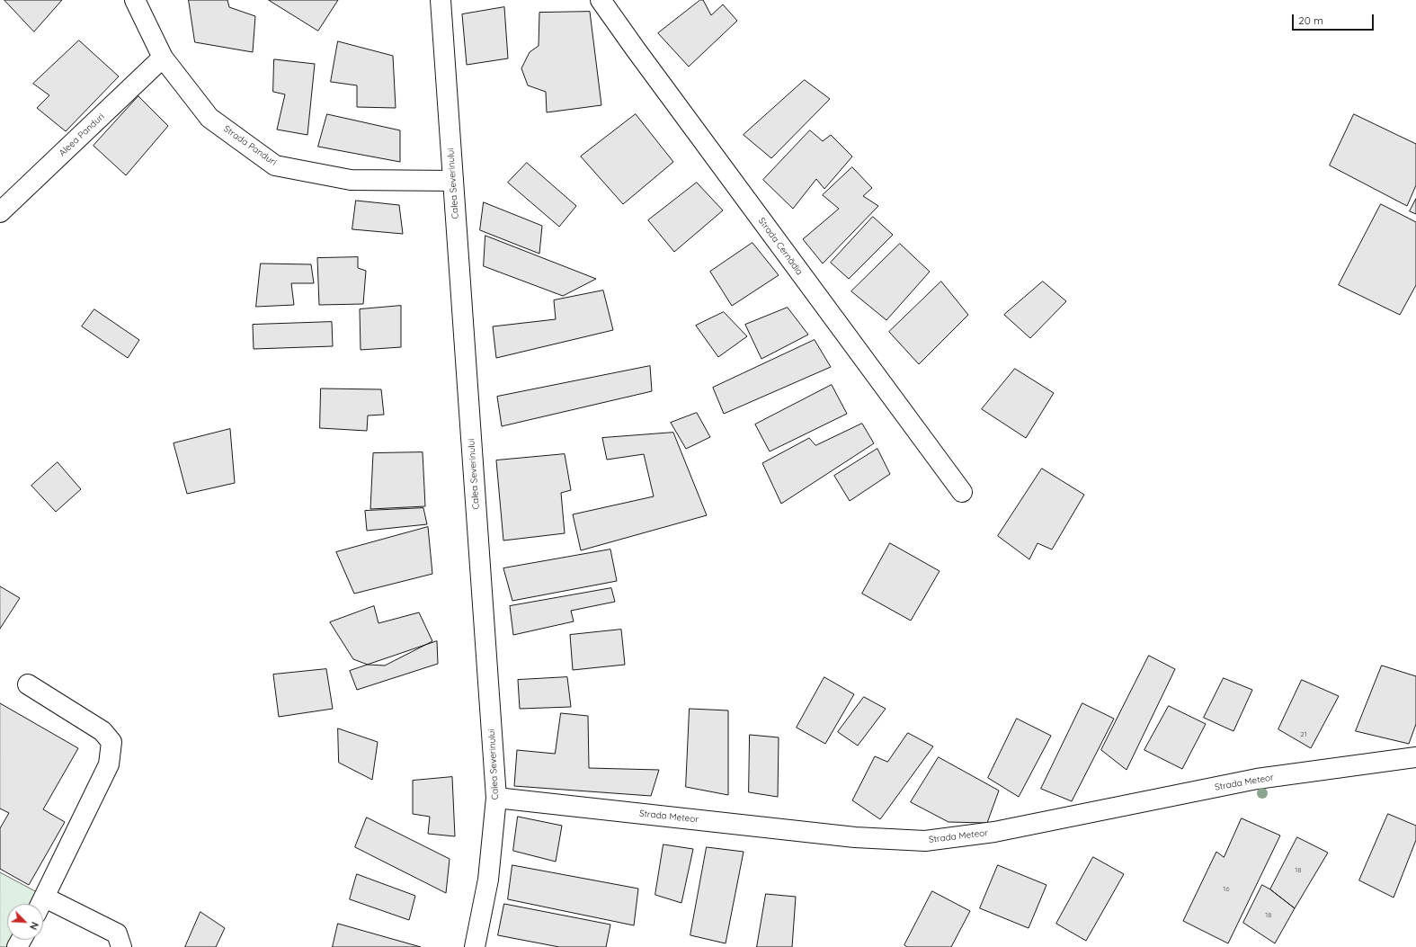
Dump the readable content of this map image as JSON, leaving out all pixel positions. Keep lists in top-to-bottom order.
{
  "streets": {
    "street": [
      "Aleea Panduri",
      "Strada Panduri",
      "Calea Severinului",
      "Strada Cernădia",
      "Strada Meteor"
    ]
  },
  "crossings": [
    ["Aleea Panduri", "Strada Panduri"],
    ["Strada Panduri", "Calea Severinului"],
    ["Calea Severinului", "Strada Meteor"]
  ],
  "house_numbers": [
    "21",
    "18",
    "16",
    "18"
  ],
  "scale_bar": "20 m",
  "north": "bottom right"
}
